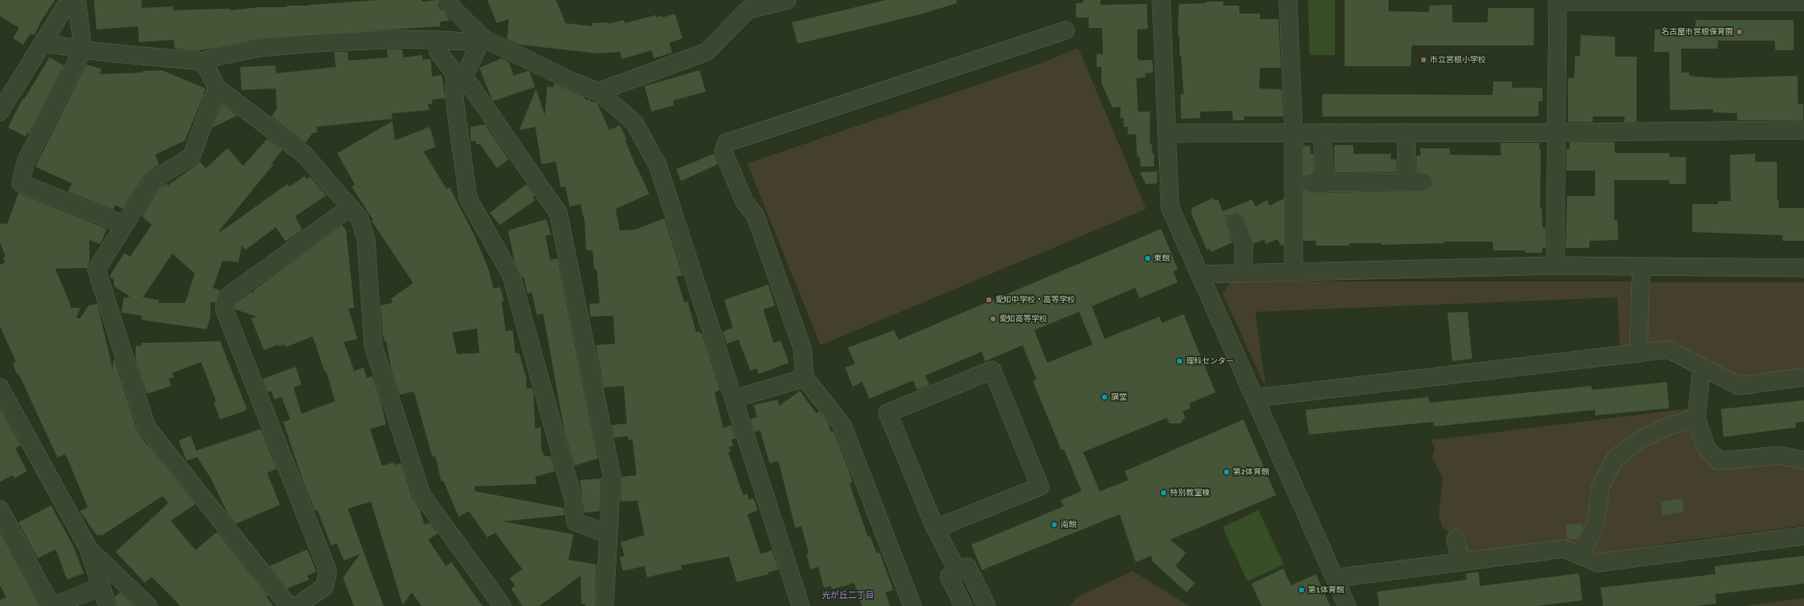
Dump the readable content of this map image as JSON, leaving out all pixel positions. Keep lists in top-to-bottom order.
{
  "districts": ["光が丘二丁目"],
  "places": [
    "名古屋市宮根保育園",
    "市立宮根小学校",
    "東館",
    "愛知中学校・高等学校",
    "愛知高等学校",
    "理科センター",
    "講堂",
    "第2体育館",
    "特別教室棟",
    "南館",
    "第1体育館"
  ]
}
